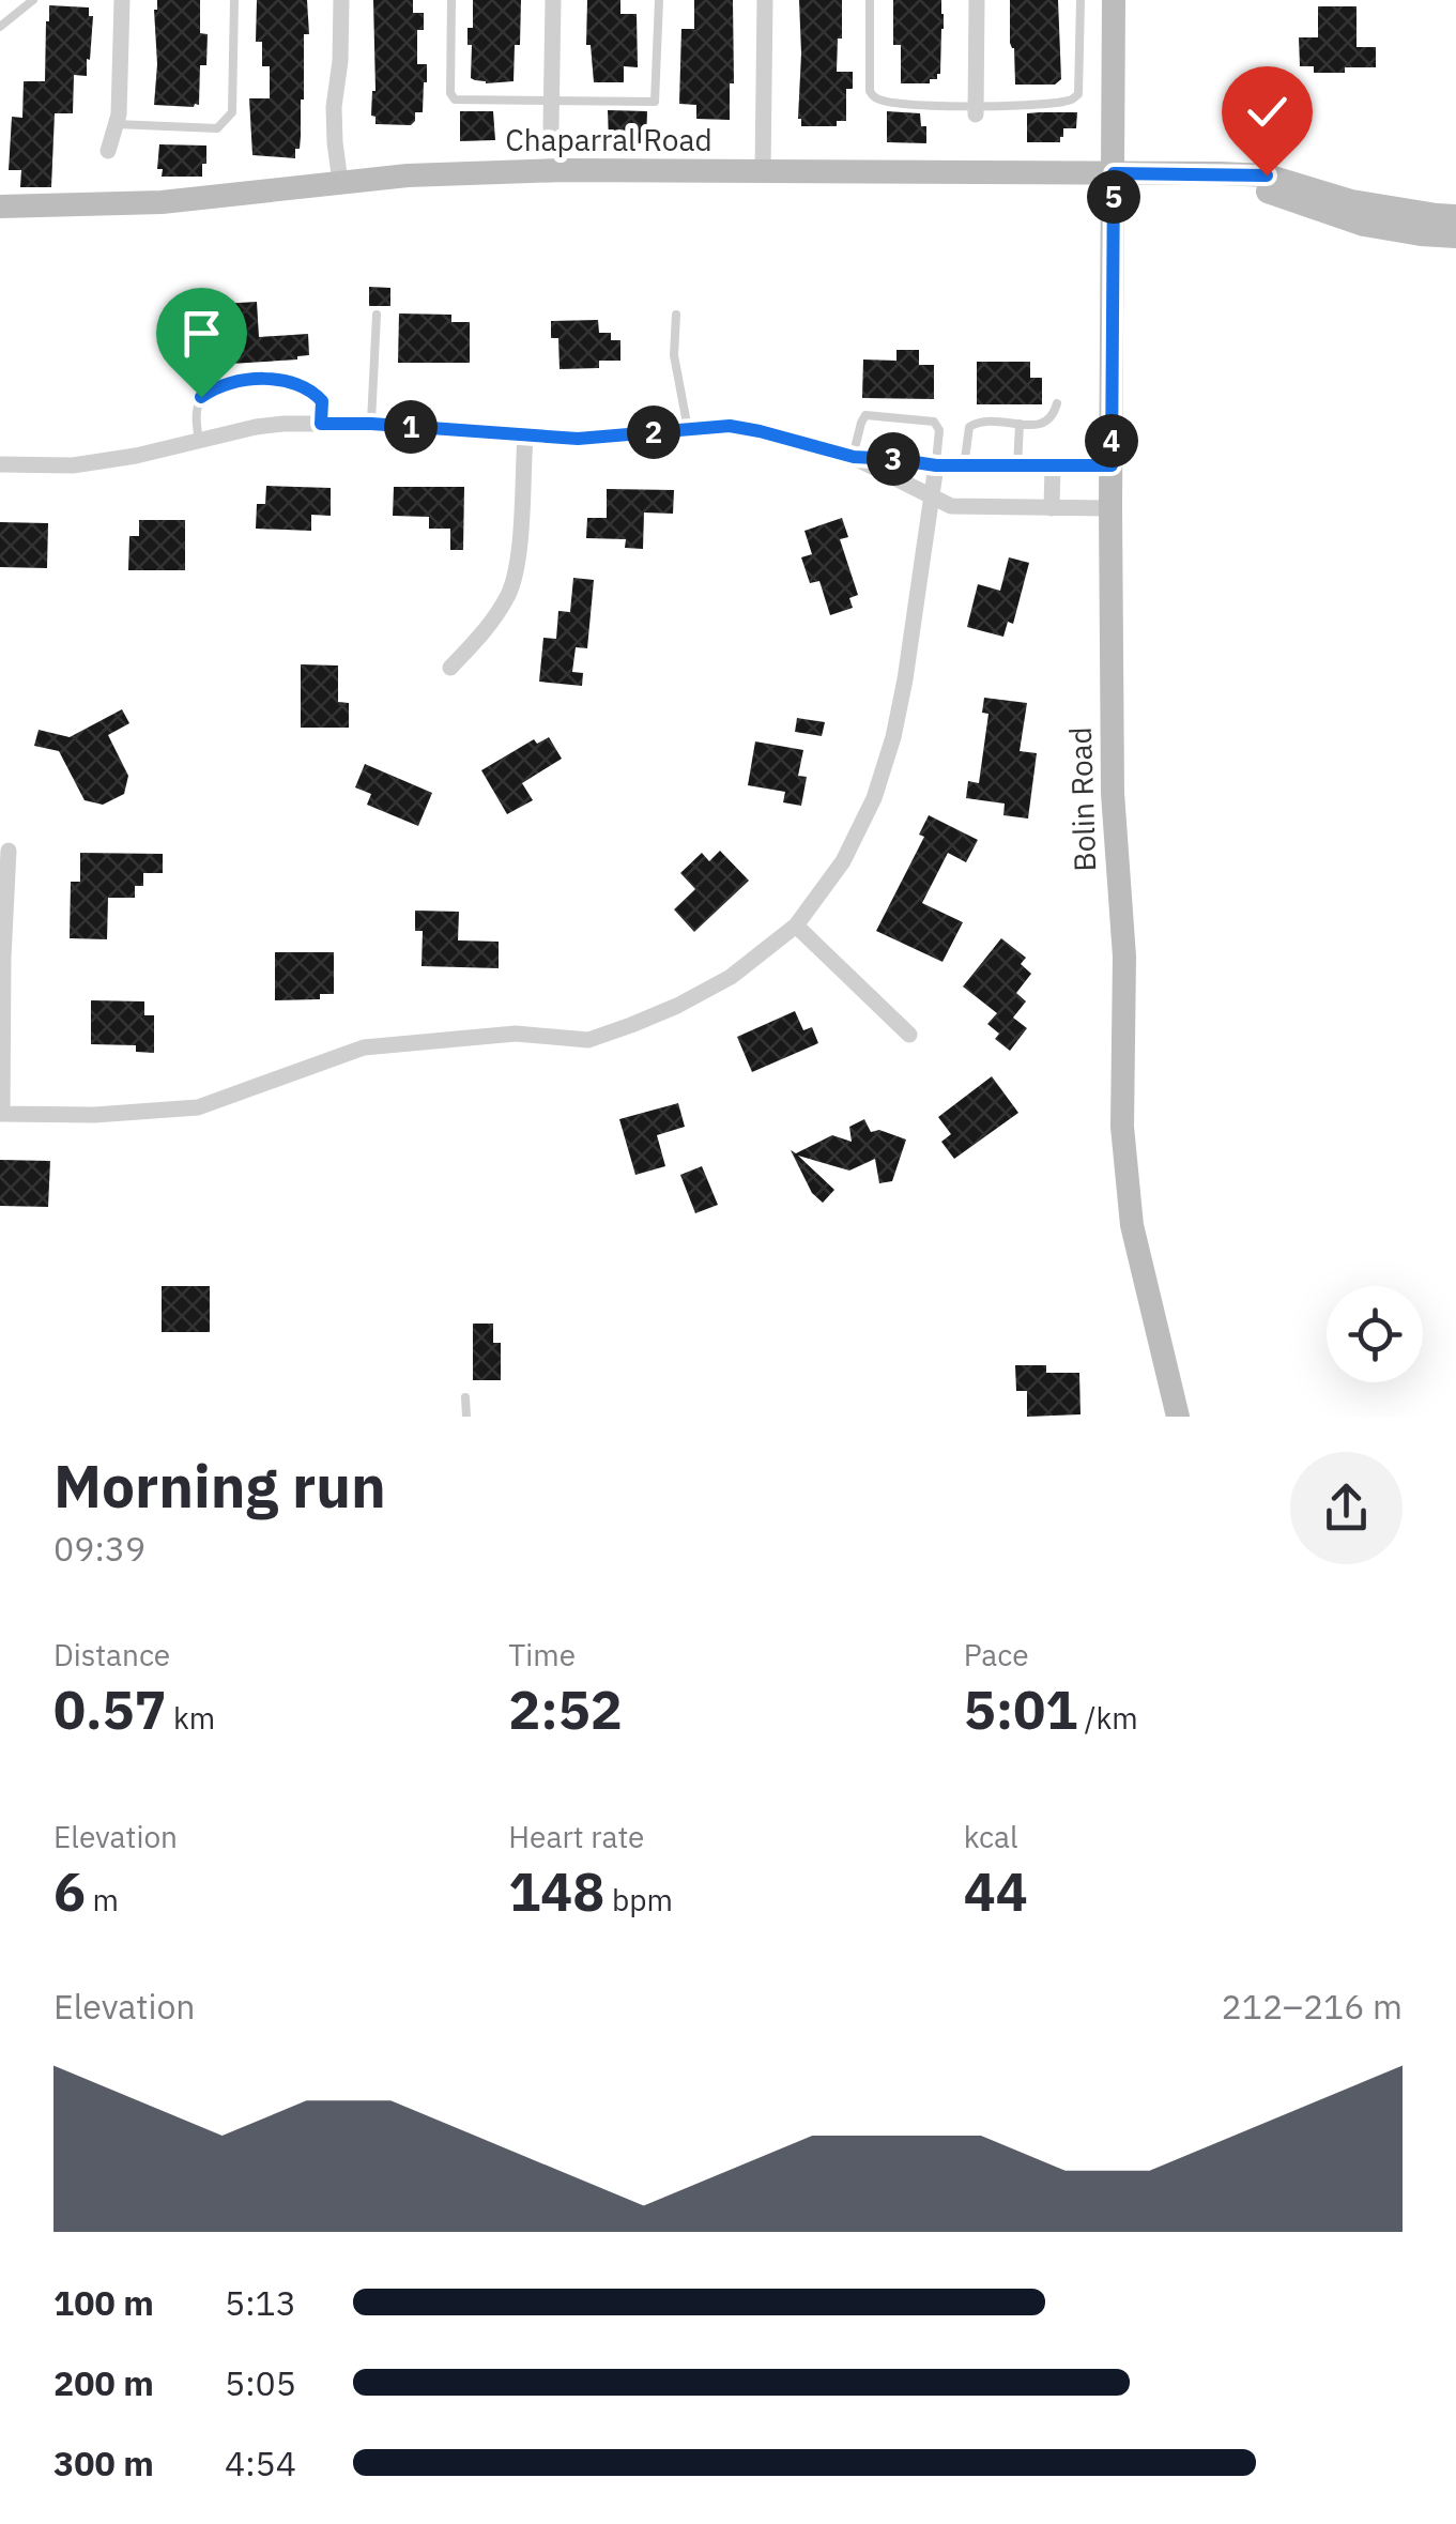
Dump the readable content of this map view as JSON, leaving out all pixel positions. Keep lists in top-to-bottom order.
{
  "streets": {
    "main road": ["Chaparral Road", "Bolin Road"]
  },
  "crossings": [
    ["Chaparral Road", "Bolin Road"]
  ],
  "page": {
    "pins": [
      "5",
      "1",
      "2",
      "4",
      "3"
    ],
    "heading": ["Morning run", "09:39"],
    "stats": [
      ["Distance", "0.57 km"],
      ["Time", "2:52"],
      ["Pace", "5:01 /km"],
      ["Elevation", "6 m"],
      ["Heart rate", "148 bpm"],
      ["kcal", "44"]
    ],
    "chart": ["Elevation", "212–216 m"],
    "list": [
      {
        "name": "100 m",
        "note": "5:13"
      },
      {
        "name": "200 m",
        "note": "5:05"
      },
      {
        "name": "300 m",
        "note": "4:54"
      }
    ]
  }
}
